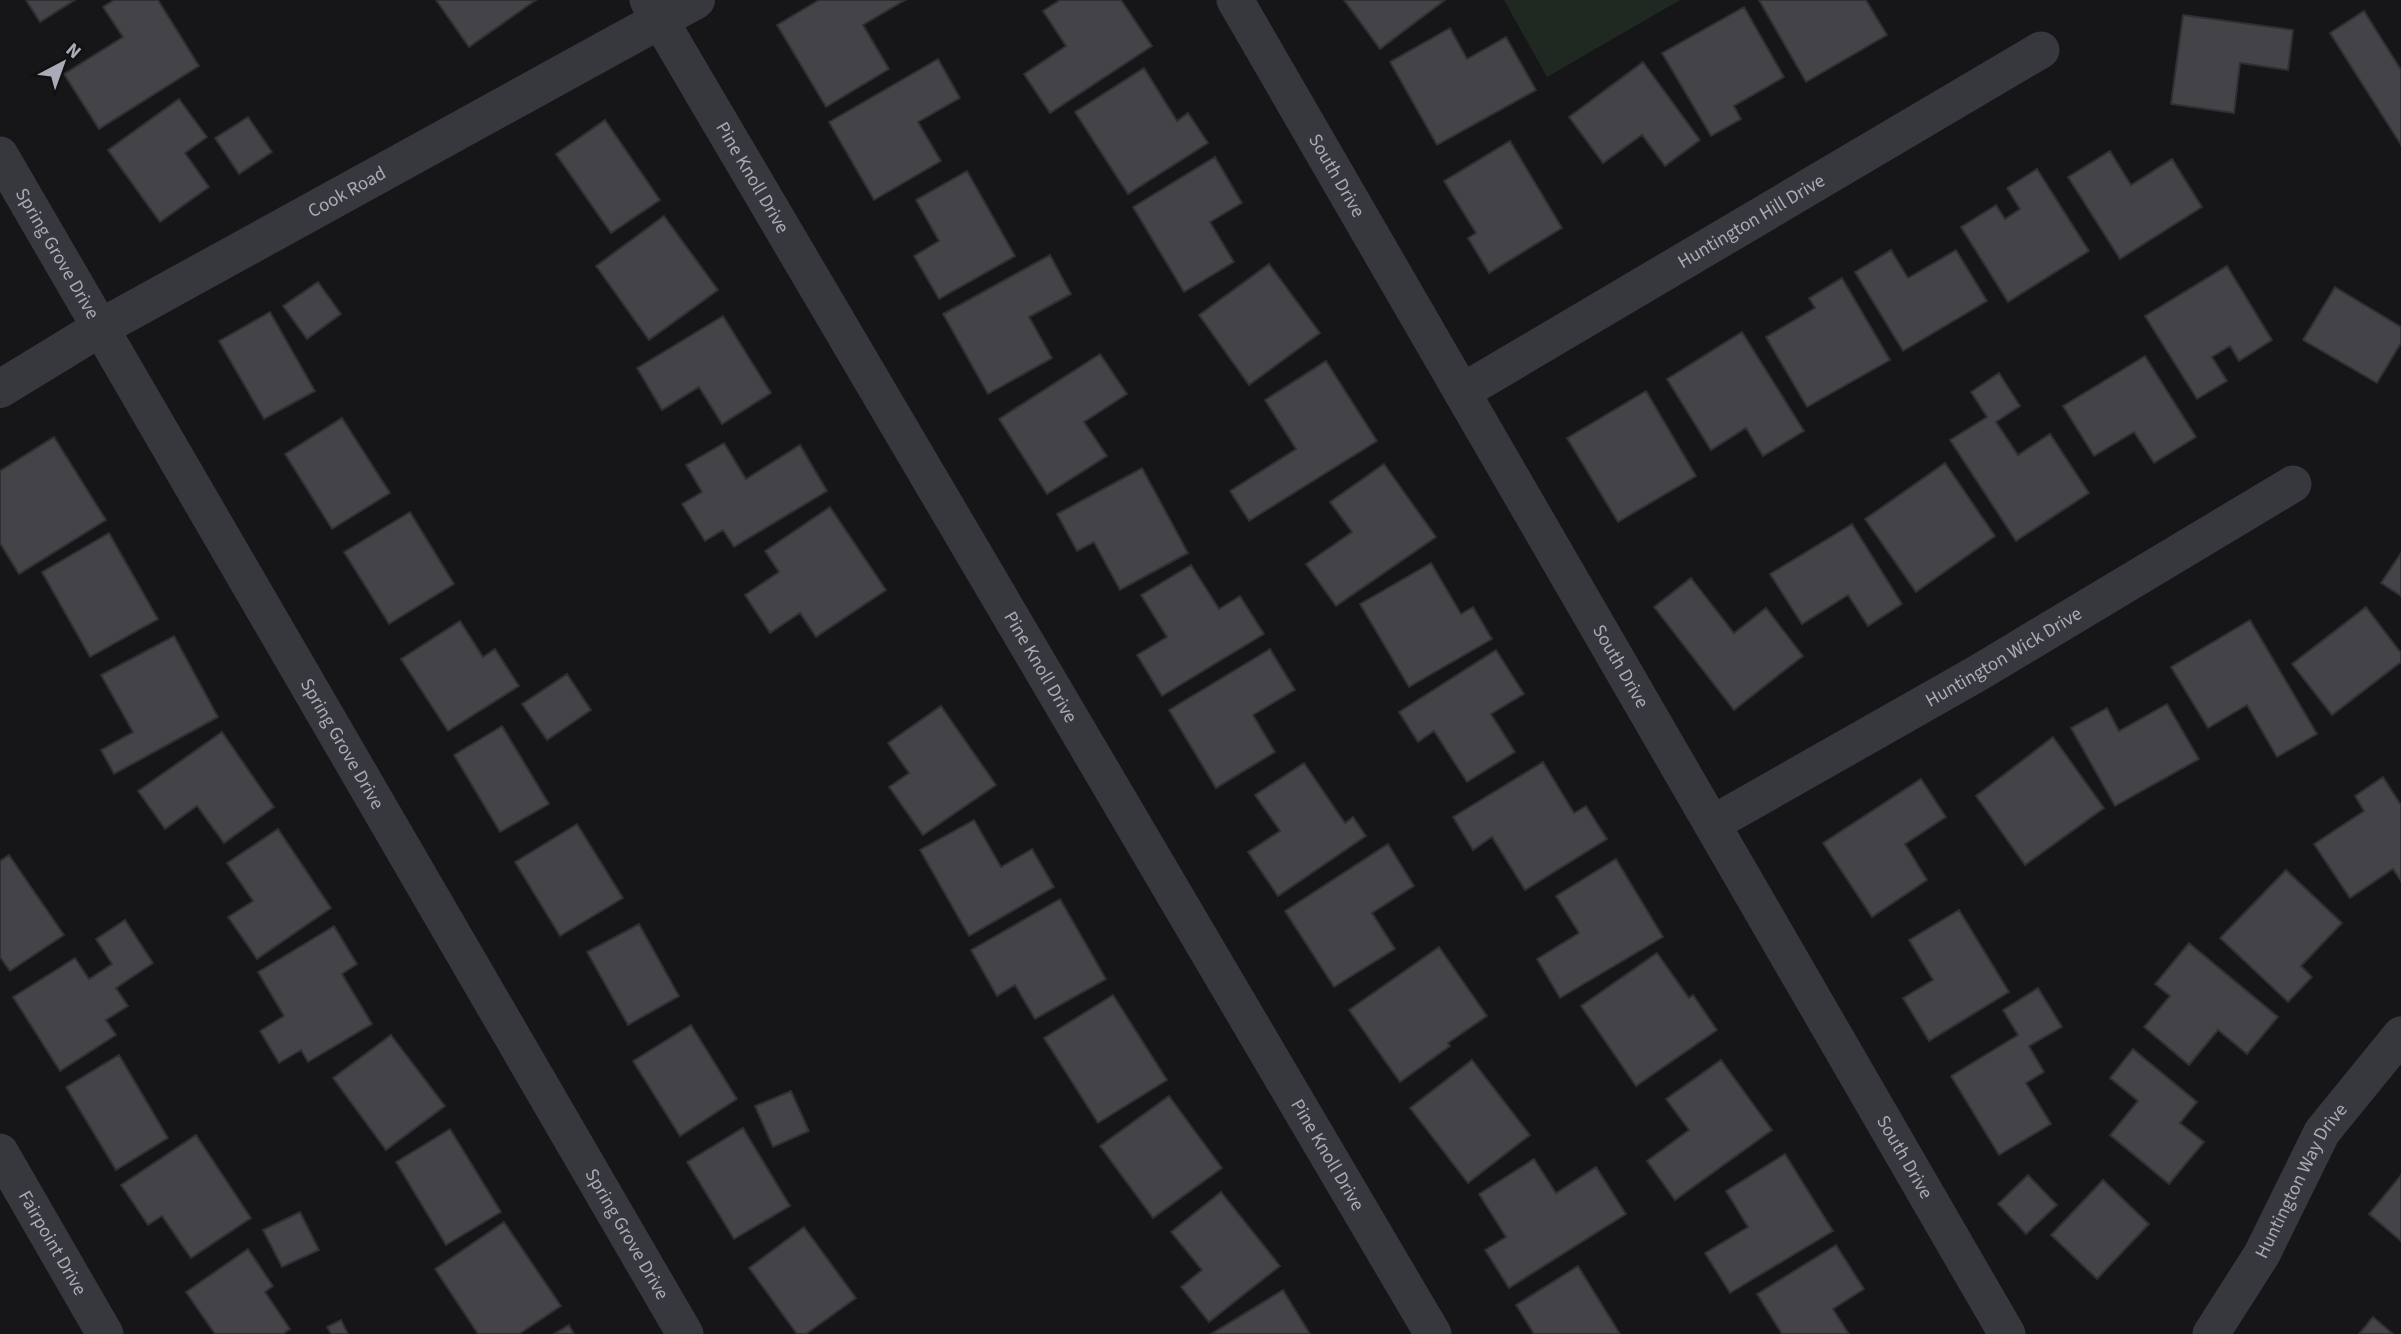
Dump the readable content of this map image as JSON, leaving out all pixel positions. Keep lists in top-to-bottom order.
{
  "streets": {
    "street": [
      "South Drive",
      "Pine Knoll Drive",
      "Cook Road",
      "Huntington Hill Drive",
      "Spring Grove Drive",
      "Huntington Wick Drive",
      "Huntington Way Drive",
      "Fairpoint Drive"
    ]
  },
  "crossings": [
    ["South Drive", "Huntington Hill Drive"],
    ["South Drive", "Huntington Wick Drive"],
    ["Pine Knoll Drive", "Cook Road"],
    ["Cook Road", "Spring Grove Drive"]
  ],
  "north": "top right"
}
